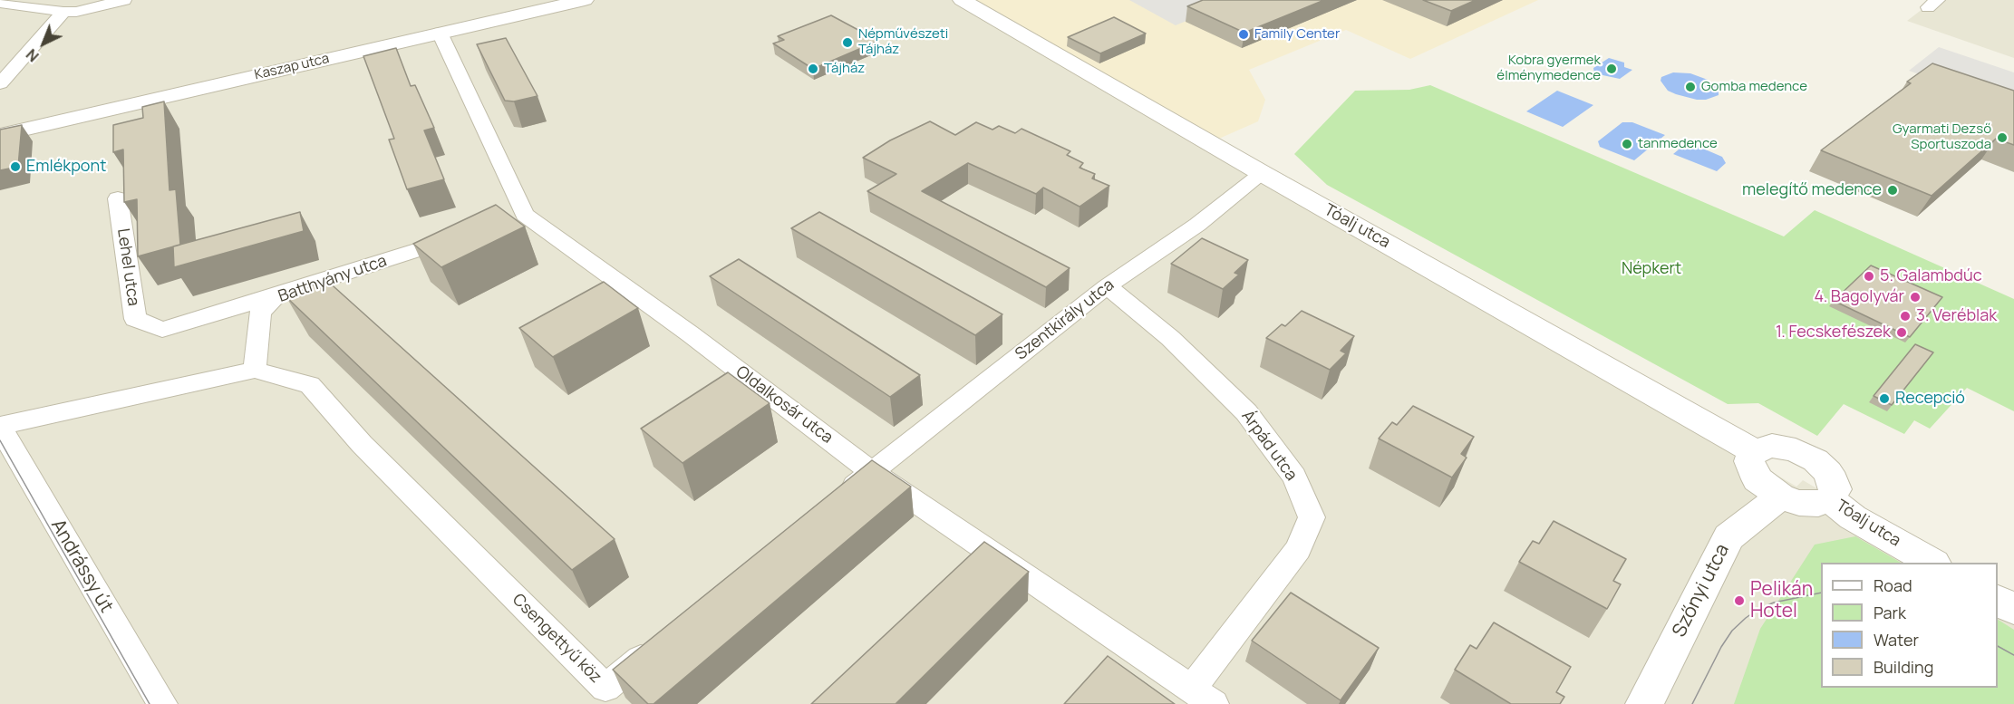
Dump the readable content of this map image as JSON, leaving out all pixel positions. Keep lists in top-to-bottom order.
{
  "streets": {
    "street": [
      "Kaszap utca",
      "Tóalj utca",
      "Lehel utca",
      "Batthyány utca",
      "Szentkirály utca",
      "Oldalkosár utca",
      "Árpád utca",
      "Andrássy út",
      "Szőnyi utca",
      "Csengettyű köz"
    ]
  },
  "crossings": [
    ["Kaszap utca", "Oldalkosár utca"],
    ["Tóalj utca", "Szentkirály utca"],
    ["Tóalj utca", "Szőnyi utca"],
    ["Lehel utca", "Batthyány utca"],
    ["Batthyány utca", "Csengettyű köz"],
    ["Szentkirály utca", "Oldalkosár utca"],
    ["Szentkirály utca", "Árpád utca"],
    ["Oldalkosár utca", "Árpád utca"]
  ],
  "parks": ["Népkert"],
  "places": [
    "Family Center",
    "Népművészeti Tájház",
    "Tájház",
    "Kobra gyermek élménymedence",
    "Gomba medence",
    "Gyarmati Dezső Sportuszoda",
    "tanmedence",
    "Emlékpont",
    "melegítő medence",
    "5. Galambdúc",
    "4. Bagolyvár",
    "3. Veréblak",
    "1. Fecskefészek",
    "Recepció",
    "Pelikán Hotel"
  ],
  "legend": [
    "Road",
    "Park",
    "Water",
    "Building"
  ],
  "north": "bottom left"
}
